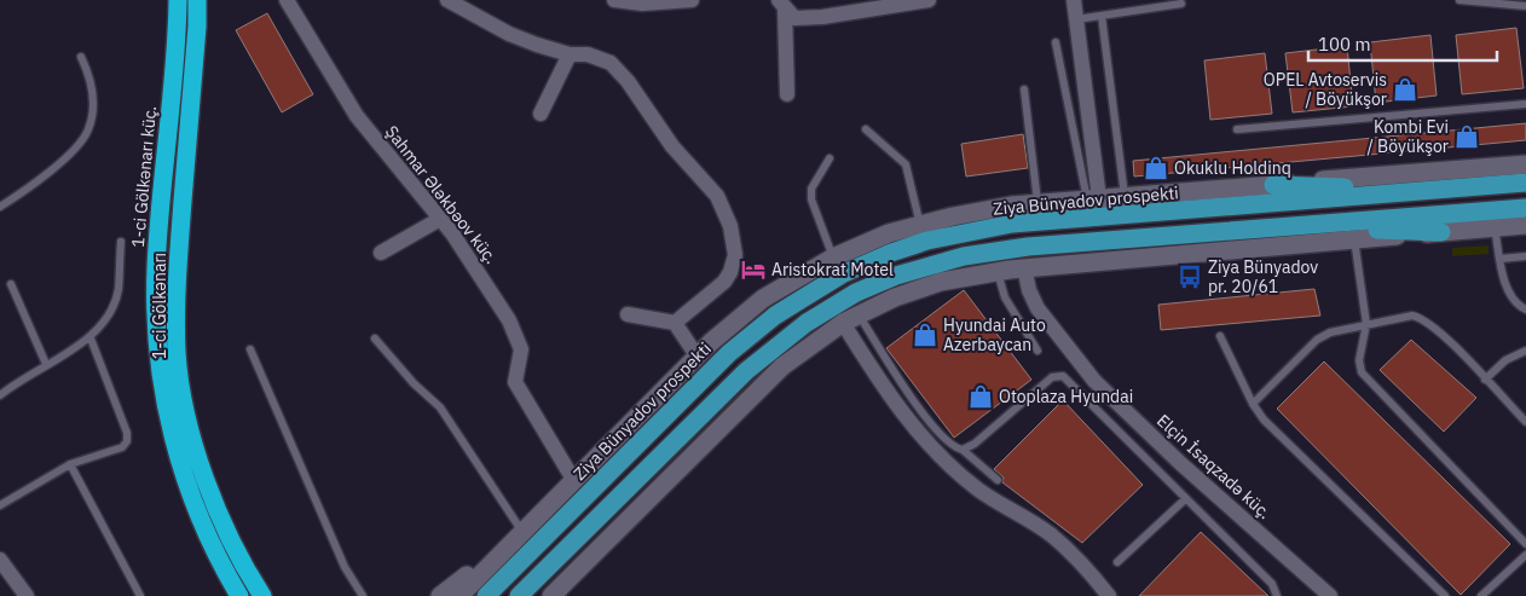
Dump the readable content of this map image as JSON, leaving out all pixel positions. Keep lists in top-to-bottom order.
{
  "streets": {
    "highway": ["1-ci Gölkənarı küç.", "1-ci Gölkənarı"],
    "main road": ["Ziya Bünyadov prospekti"],
    "street": ["Şahmar Ələkbəov küç.", "Elçin İsaqzadə küç."]
  },
  "crossings": [
    ["Şahmar Ələkbəov küç.", "Ziya Bünyadov prospekti"]
  ],
  "places": {
    "shop": [
      "OPEL Avtoservis / Böyükşor",
      "Kombi Evi / Böyükşor",
      "Okuklu Holdinq",
      "Hyundai Auto Azerbaycan",
      "Otoplaza Hyundai"
    ],
    "hotel": ["Aristokrat Motel"],
    "bus stop": ["Ziya Bünyadov pr. 20/61"]
  },
  "scale_bar": "100 m"
}
